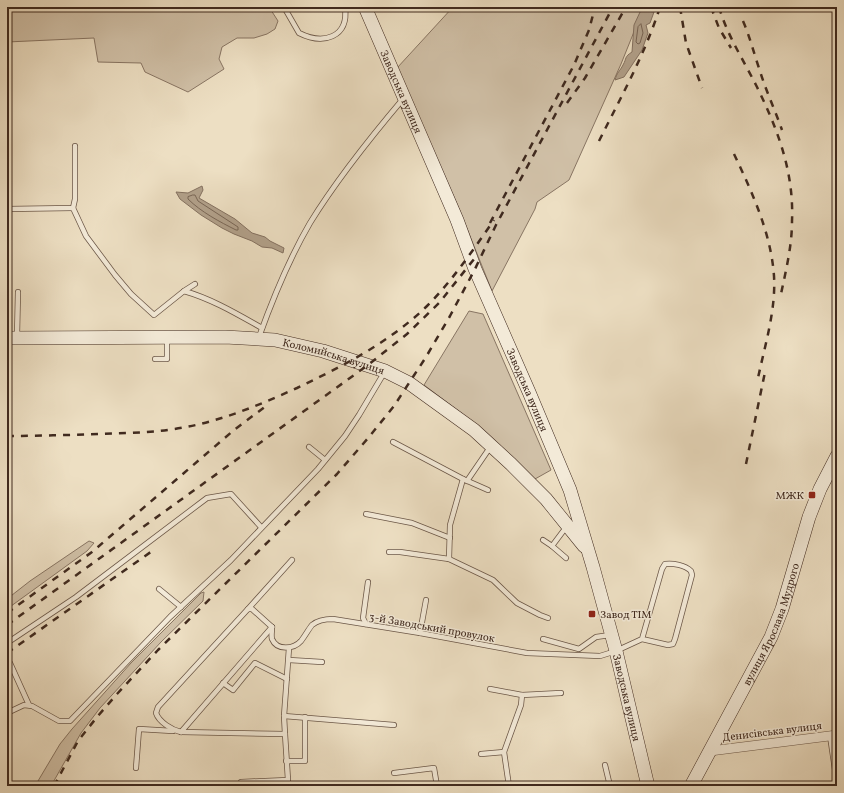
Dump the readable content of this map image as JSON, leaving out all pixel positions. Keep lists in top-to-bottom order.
{
  "streets": {
    "main road": ["Заводська вулиця", "Коломийська вулиця", "вулиця Ярослава Мудрого"],
    "street": ["Денисівська вулиця"],
    "lane": ["3-й Заводський провулок"]
  },
  "crossings": [
    ["Заводська вулиця", "Коломийська вулиця"],
    ["Заводська вулиця", "3-й Заводський провулок"],
    ["вулиця Ярослава Мудрого", "Денисівська вулиця"]
  ],
  "places": {
    "transit": ["МЖК", "Завод ТІМ"]
  }
}
